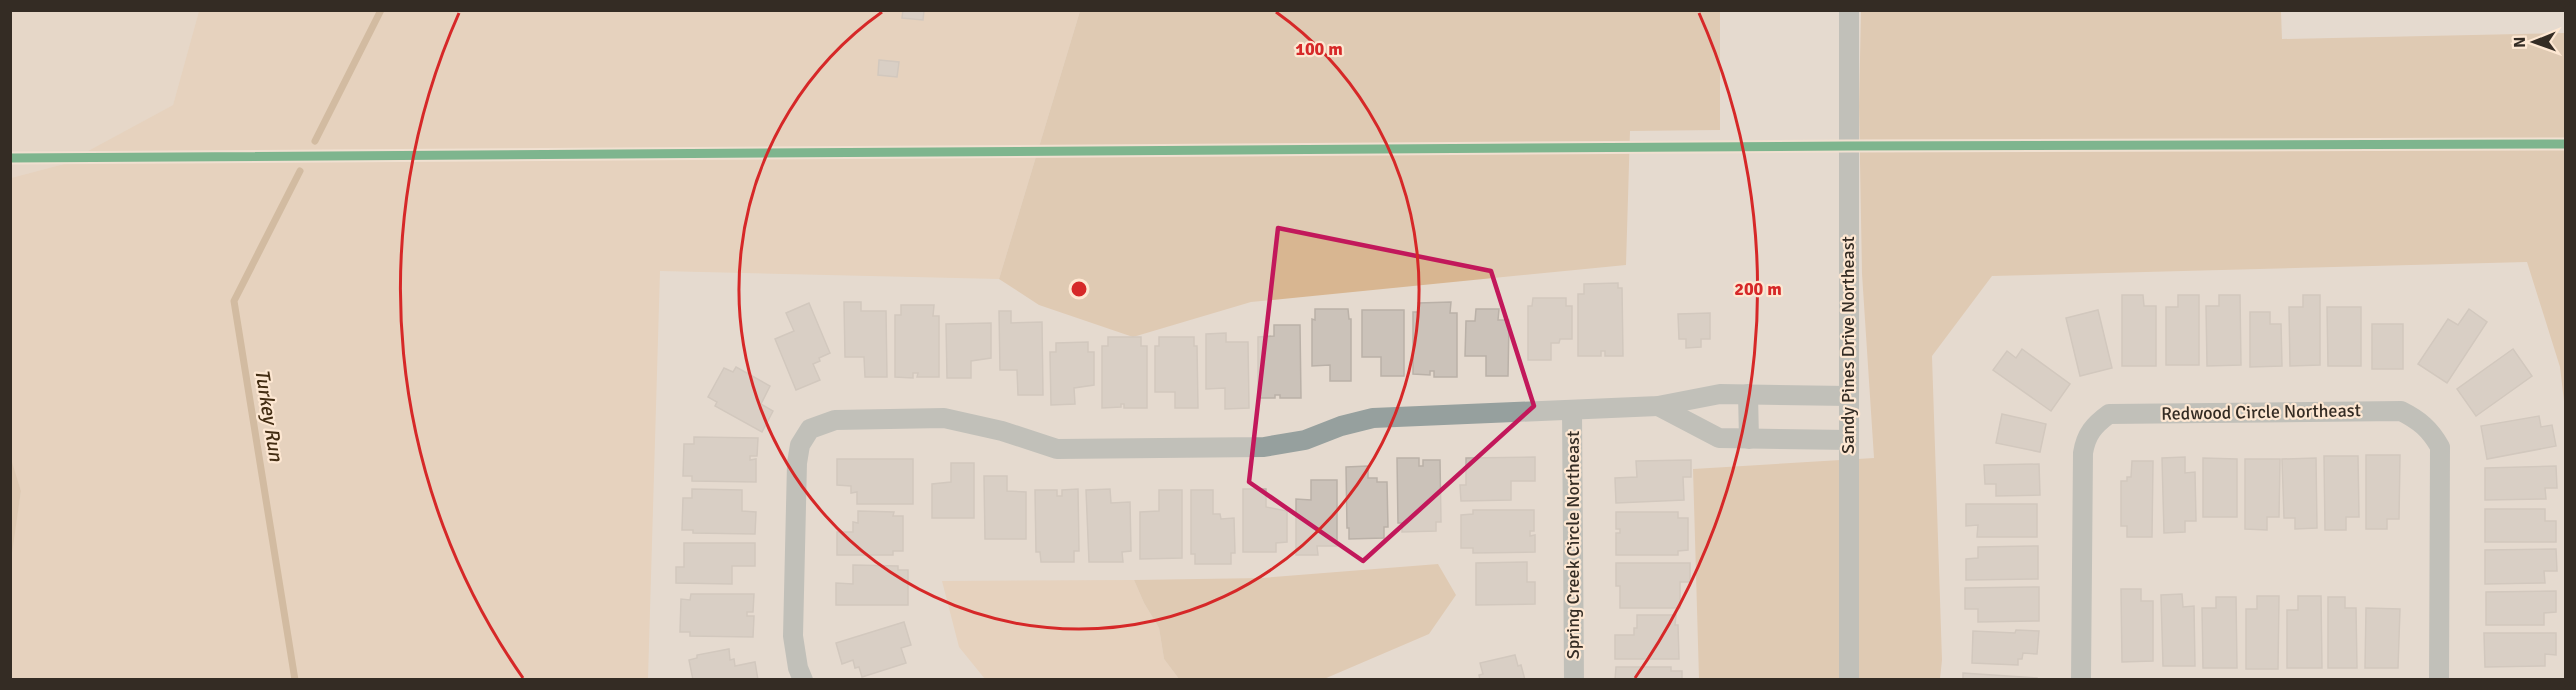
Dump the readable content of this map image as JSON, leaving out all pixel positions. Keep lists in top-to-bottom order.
{
  "streets": {
    "street": ["Sandy Pines Drive Northeast", "Redwood Circle Northeast", "Spring Creek Circle Northeast"]
  },
  "crossings": [
    ["Sandy Pines Drive Northeast", "Spring Creek Circle Northeast"]
  ],
  "water": ["Turkey Run"],
  "north": "left",
  "rings": ["100 m", "200 m"]
}
